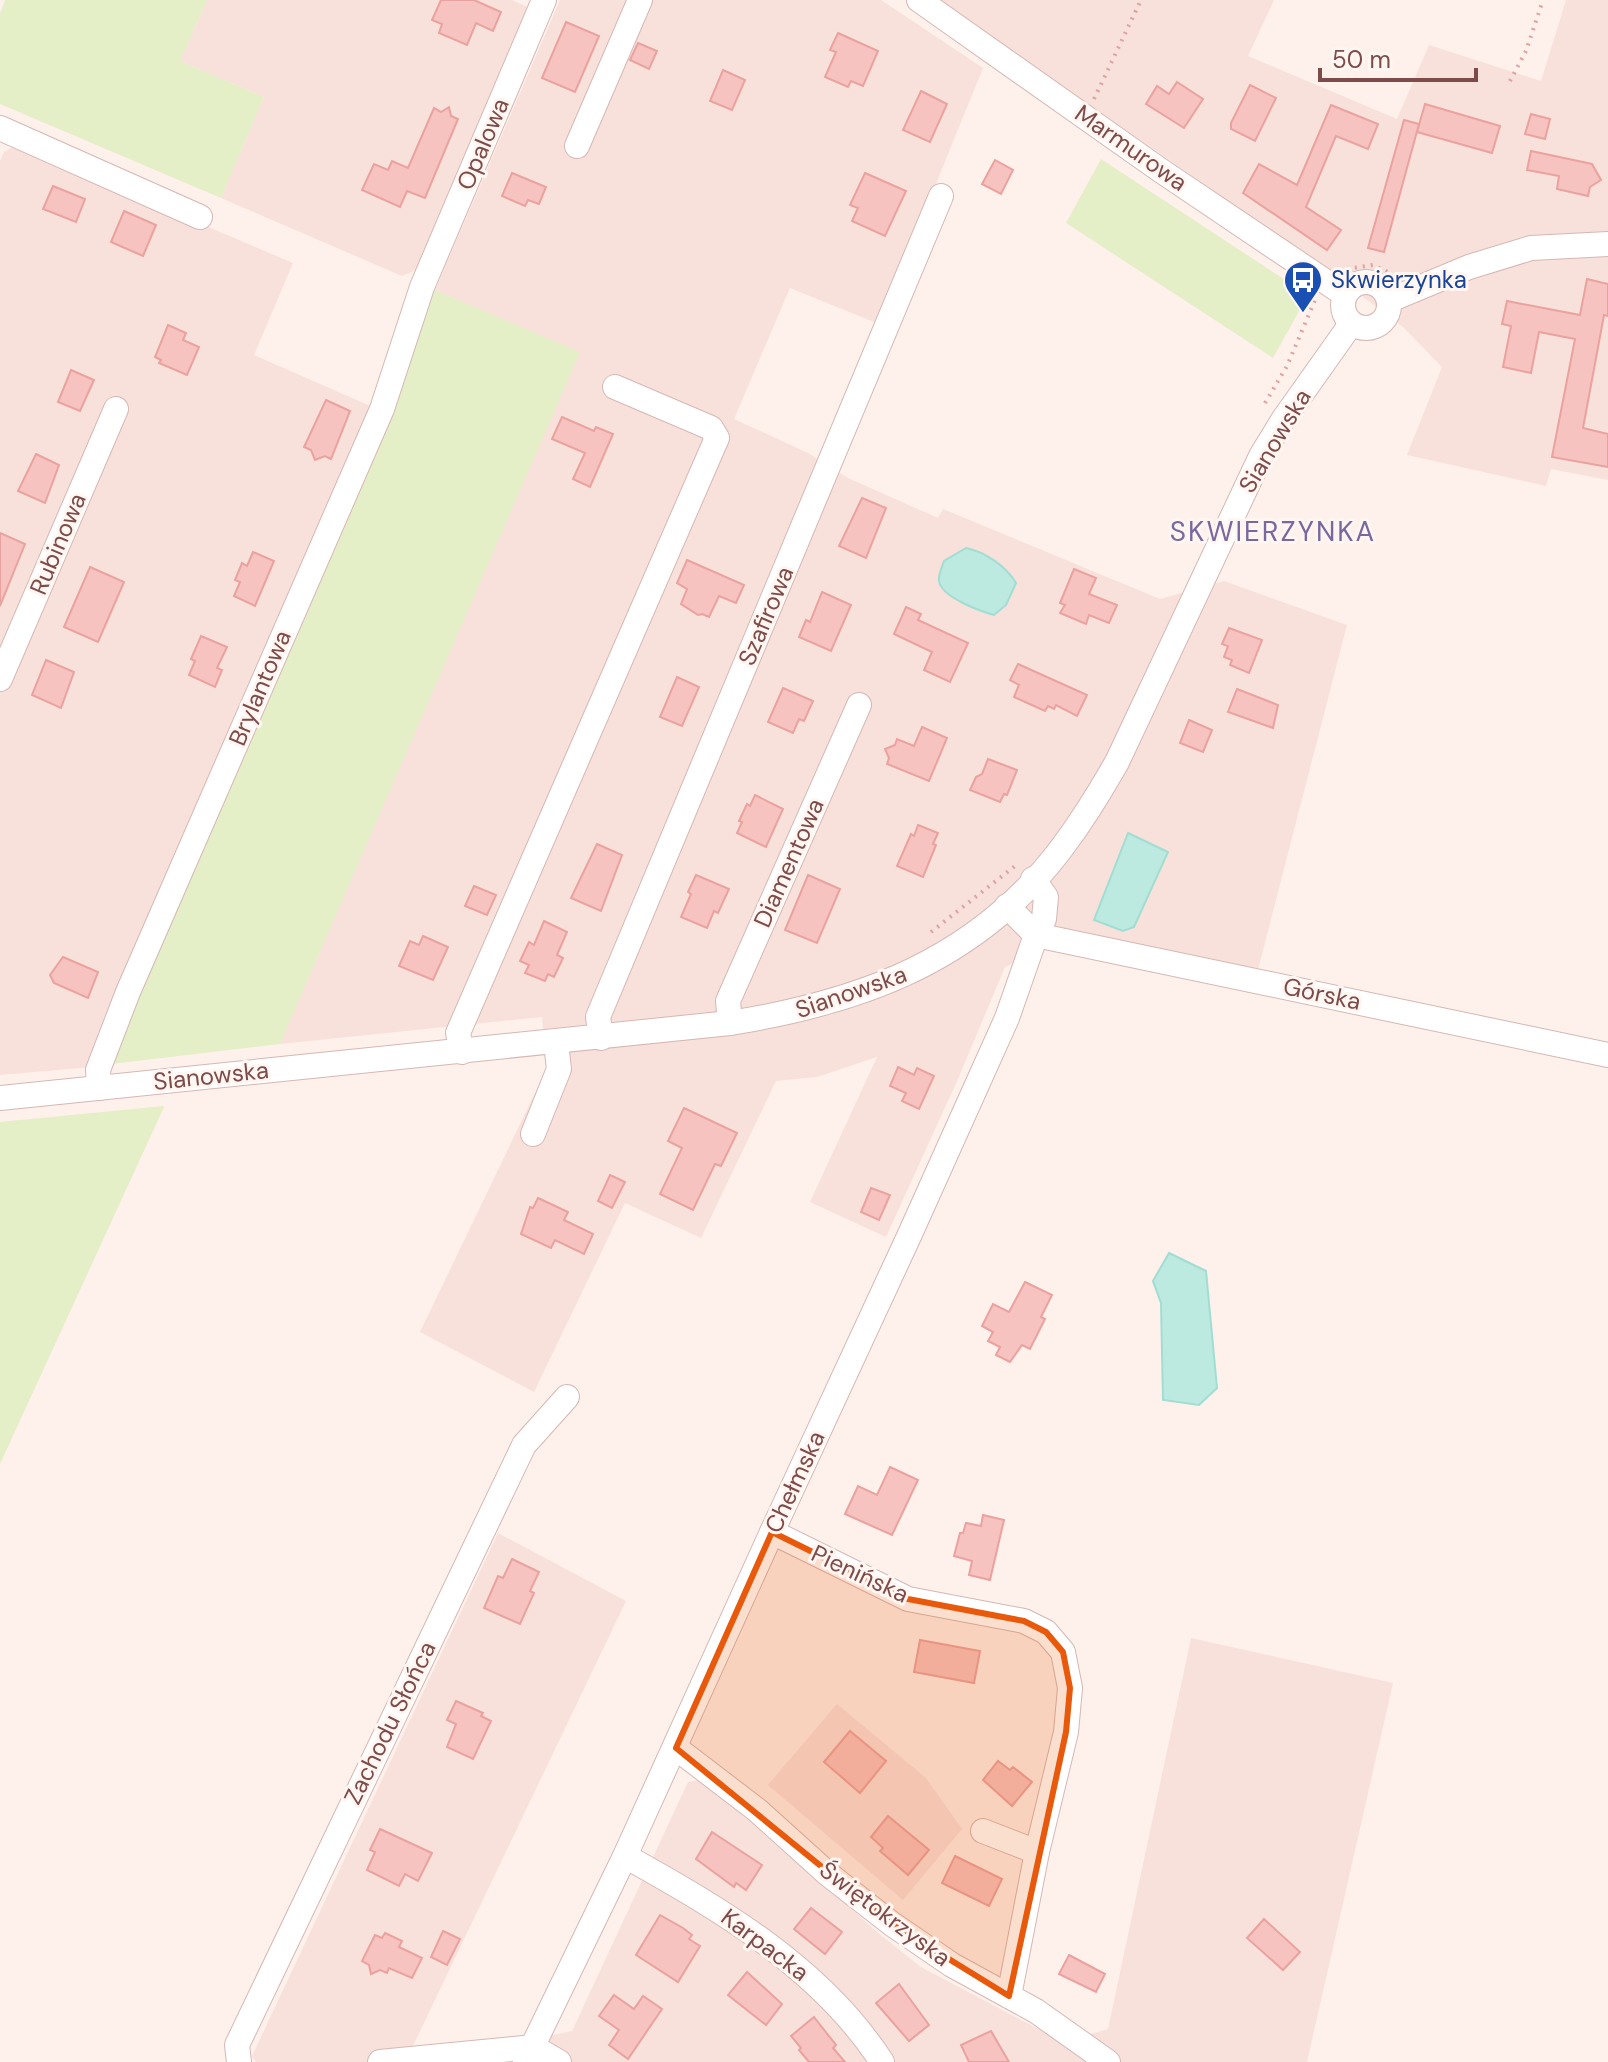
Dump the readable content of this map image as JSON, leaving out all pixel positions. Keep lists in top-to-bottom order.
{
  "streets": {
    "street": [
      "Opalowa",
      "Marmurowa",
      "Sianowska",
      "Rubinowa",
      "Szafirowa",
      "Brylantowa",
      "Diamentowa",
      "Górska",
      "Chełmska",
      "Pienińska",
      "Zachodu Słońca",
      "Świętokrzyska",
      "Karpacka"
    ]
  },
  "crossings": [
    ["Opalowa", "Brylantowa"],
    ["Marmurowa", "Sianowska"],
    ["Sianowska", "Szafirowa"],
    ["Sianowska", "Brylantowa"],
    ["Sianowska", "Diamentowa"],
    ["Sianowska", "Chełmska"],
    ["Górska", "Chełmska"],
    ["Chełmska", "Pienińska"],
    ["Chełmska", "Świętokrzyska"],
    ["Chełmska", "Karpacka"]
  ],
  "districts": ["SKWIERZYNKA"],
  "places": {
    "bus stop": ["Skwierzynka"]
  },
  "scale_bar": "50 m"
}
